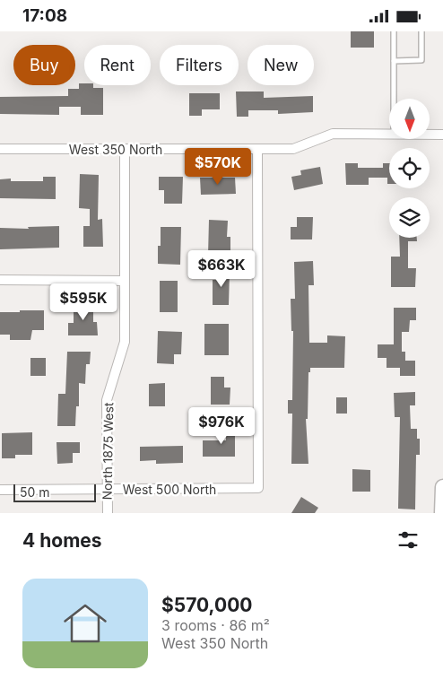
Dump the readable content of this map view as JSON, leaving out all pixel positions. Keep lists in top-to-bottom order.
{
  "streets": {
    "street": ["West 350 North", "North 1875 West", "West 500 North"]
  },
  "crossings": [
    ["West 350 North", "North 1875 West"],
    ["West 350 North", "West 500 North"],
    ["North 1875 West", "West 500 North"]
  ],
  "scale_bar": "50 m",
  "north": "bottom",
  "page": {
    "status": "17:08",
    "chip": [
      "Buy",
      "Rent",
      "Filters",
      "New"
    ],
    "price": [
      "$570K",
      "$663K",
      "$595K",
      "$976K"
    ],
    "scale": "50 m",
    "heading": "4 homes",
    "list": [
      {
        "name": "$570,000",
        "note": "3 rooms · 86 m² · West 350 North"
      }
    ]
  }
}
